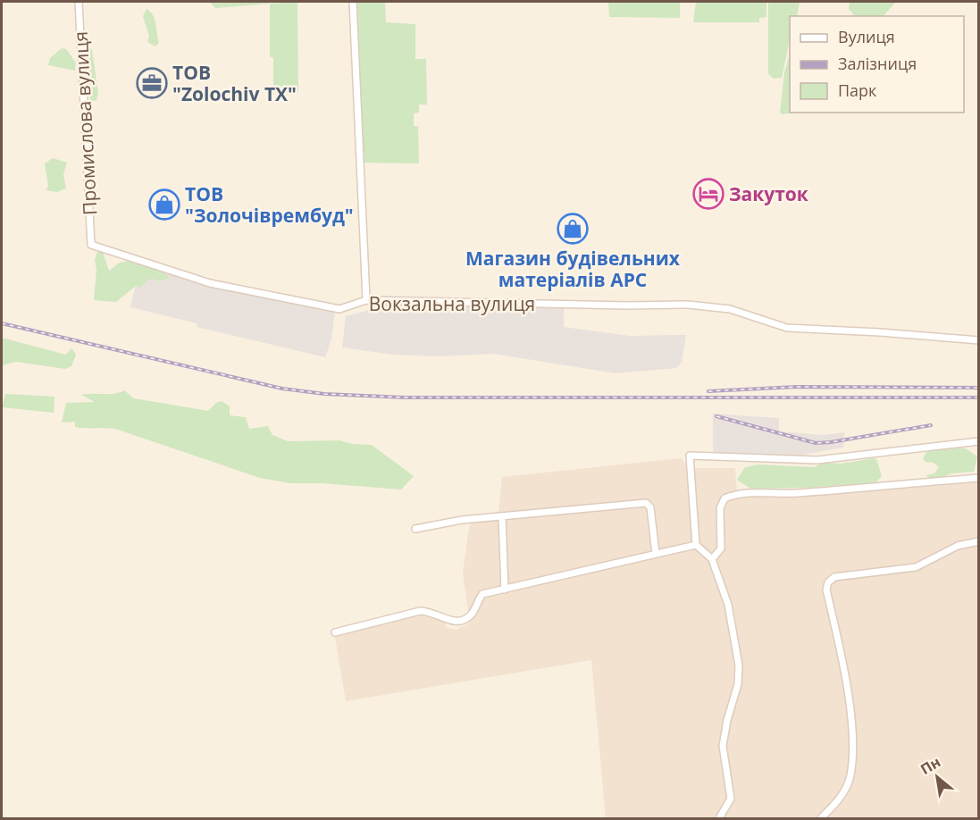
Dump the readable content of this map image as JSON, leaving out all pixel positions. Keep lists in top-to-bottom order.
{
  "streets": {
    "street": ["Промислова вулиця", "Вокзальна вулиця"]
  },
  "crossings": [
    ["Промислова вулиця", "Вокзальна вулиця"]
  ],
  "places": {
    "office": ["ТОВ \"Zolochiv TX\""],
    "hotel": ["Закуток"],
    "shop": ["ТОВ \"Золочіврембуд\"", "Магазин будівельних матеріалів APC"]
  },
  "legend": ["Вулиця", "Залізниця", "Парк"],
  "north": "top left"
}
